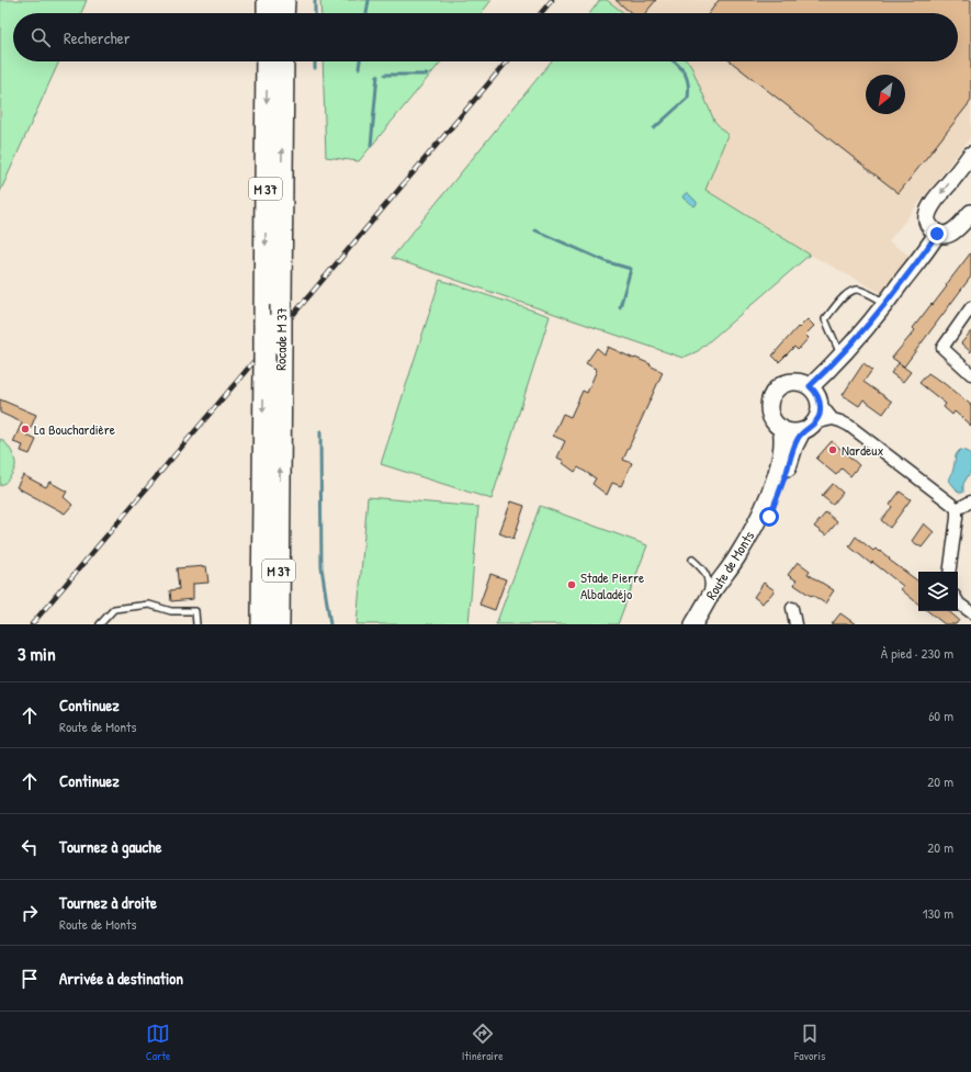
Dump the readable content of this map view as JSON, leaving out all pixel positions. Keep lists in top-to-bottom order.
{
  "streets": {
    "highway": ["M 37", "Rocade M 37"],
    "main road": ["Route de Monts"]
  },
  "places": ["La Bouchardière", "Nardeux", "Stade Pierre Albaladéjo"],
  "north": "bottom left",
  "page": {
    "search": "Rechercher",
    "heading": ["3 min", "À pied · 230 m"],
    "list": [
      ["Continuez", "Route de Monts", "60 m"],
      ["Continuez", "20 m"],
      ["Tournez à gauche", "20 m"],
      ["Tournez à droite", "Route de Monts", "130 m"],
      "Arrivée à destination"
    ],
    "nav": ["Carte", "Itinéraire", "Favoris"]
  }
}
